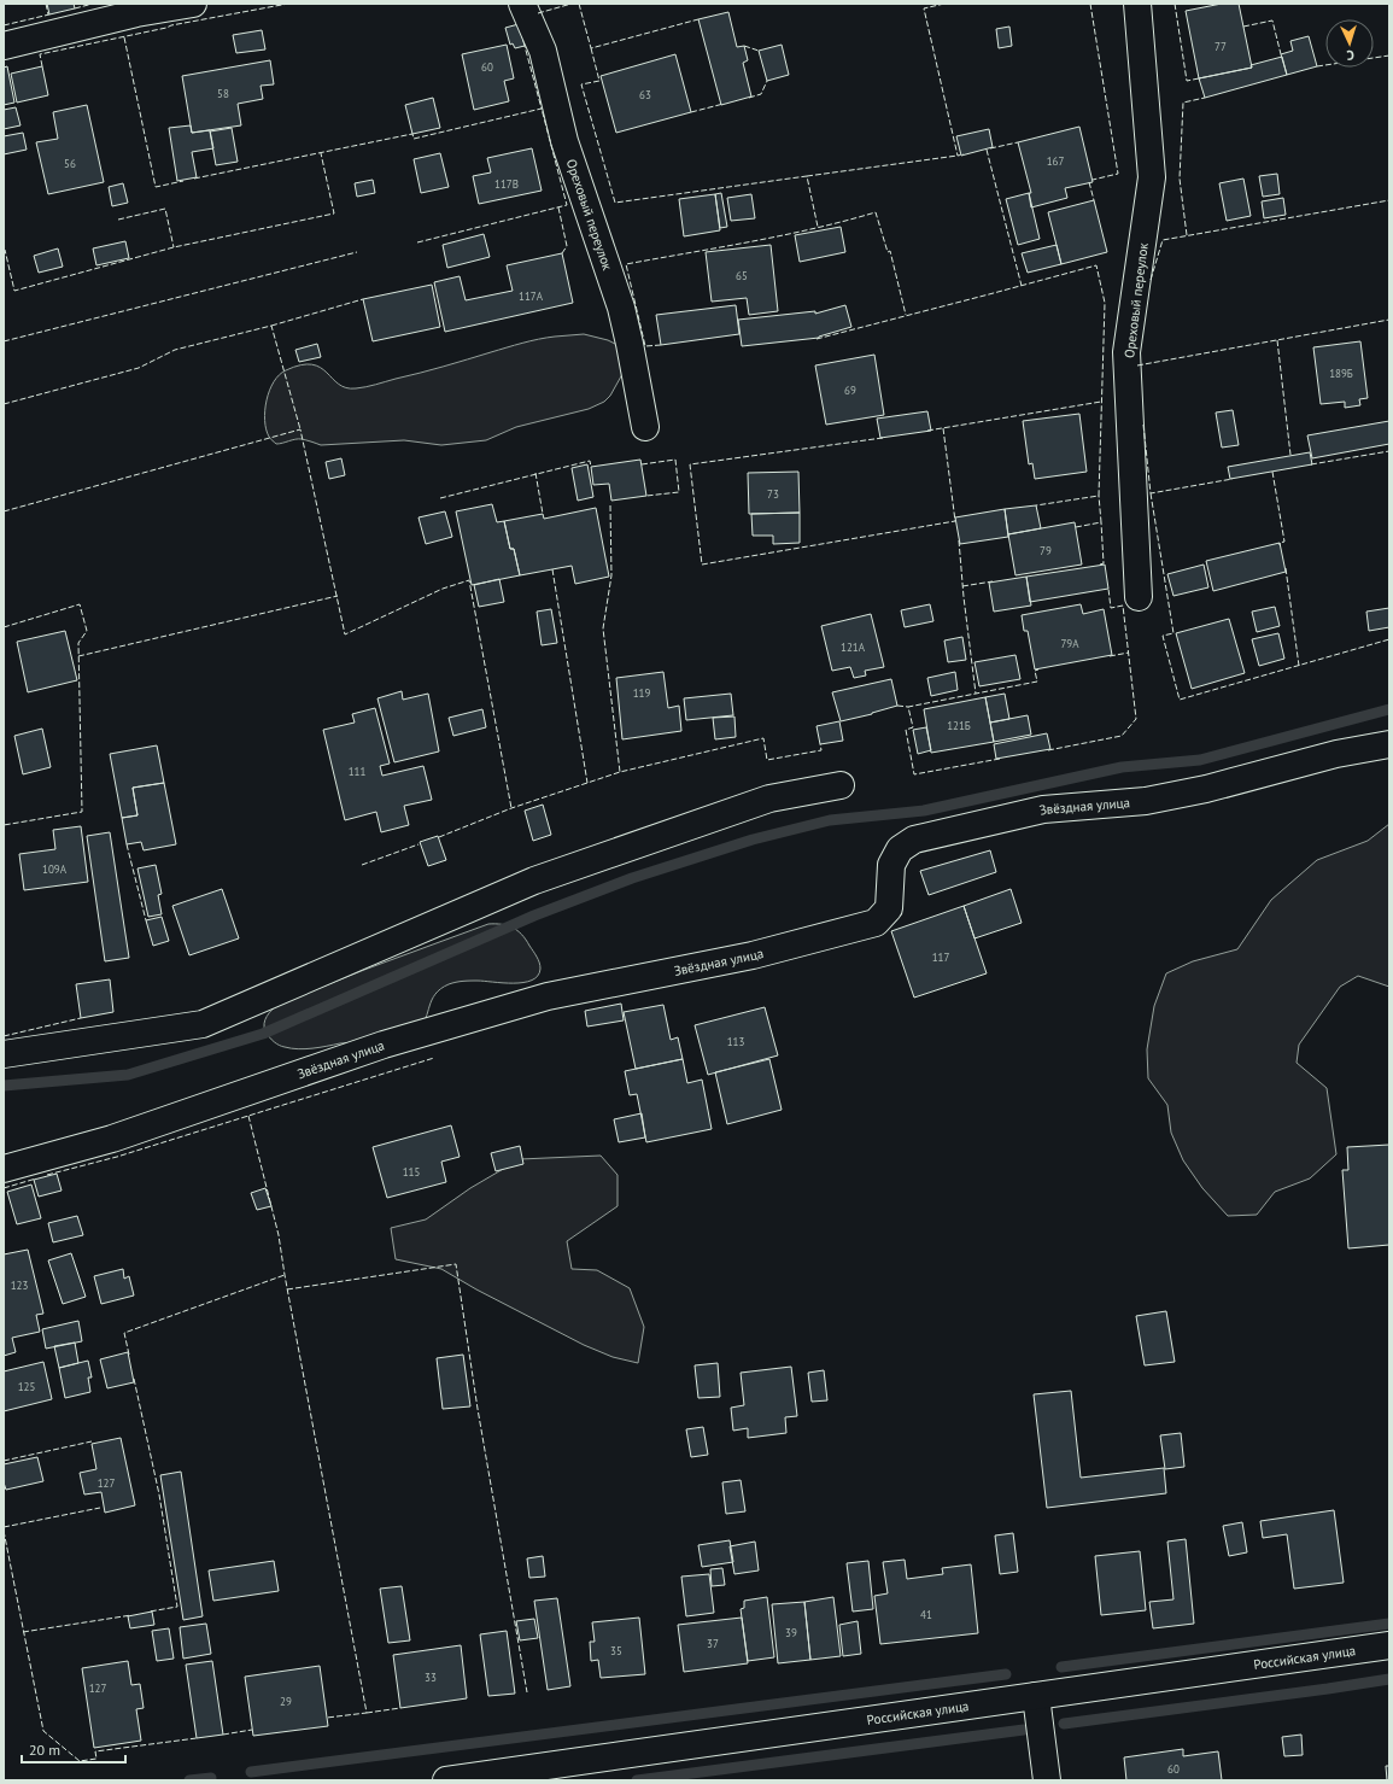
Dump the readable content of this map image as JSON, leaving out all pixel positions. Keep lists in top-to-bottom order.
{
  "streets": {
    "street": ["Ореховый переулок", "Звёздная улица", "Российская улица"]
  },
  "house_numbers": [
    "77",
    "60",
    "58",
    "63",
    "167",
    "56",
    "117В",
    "65",
    "117А",
    "189Б",
    "69",
    "73",
    "79",
    "79А",
    "121А",
    "119",
    "121Б",
    "111",
    "109А",
    "117",
    "113",
    "115",
    "123",
    "125",
    "127",
    "41",
    "39",
    "37",
    "35",
    "33",
    "127",
    "29",
    "60"
  ],
  "scale_bar": "20 m",
  "north": "bottom"
}
